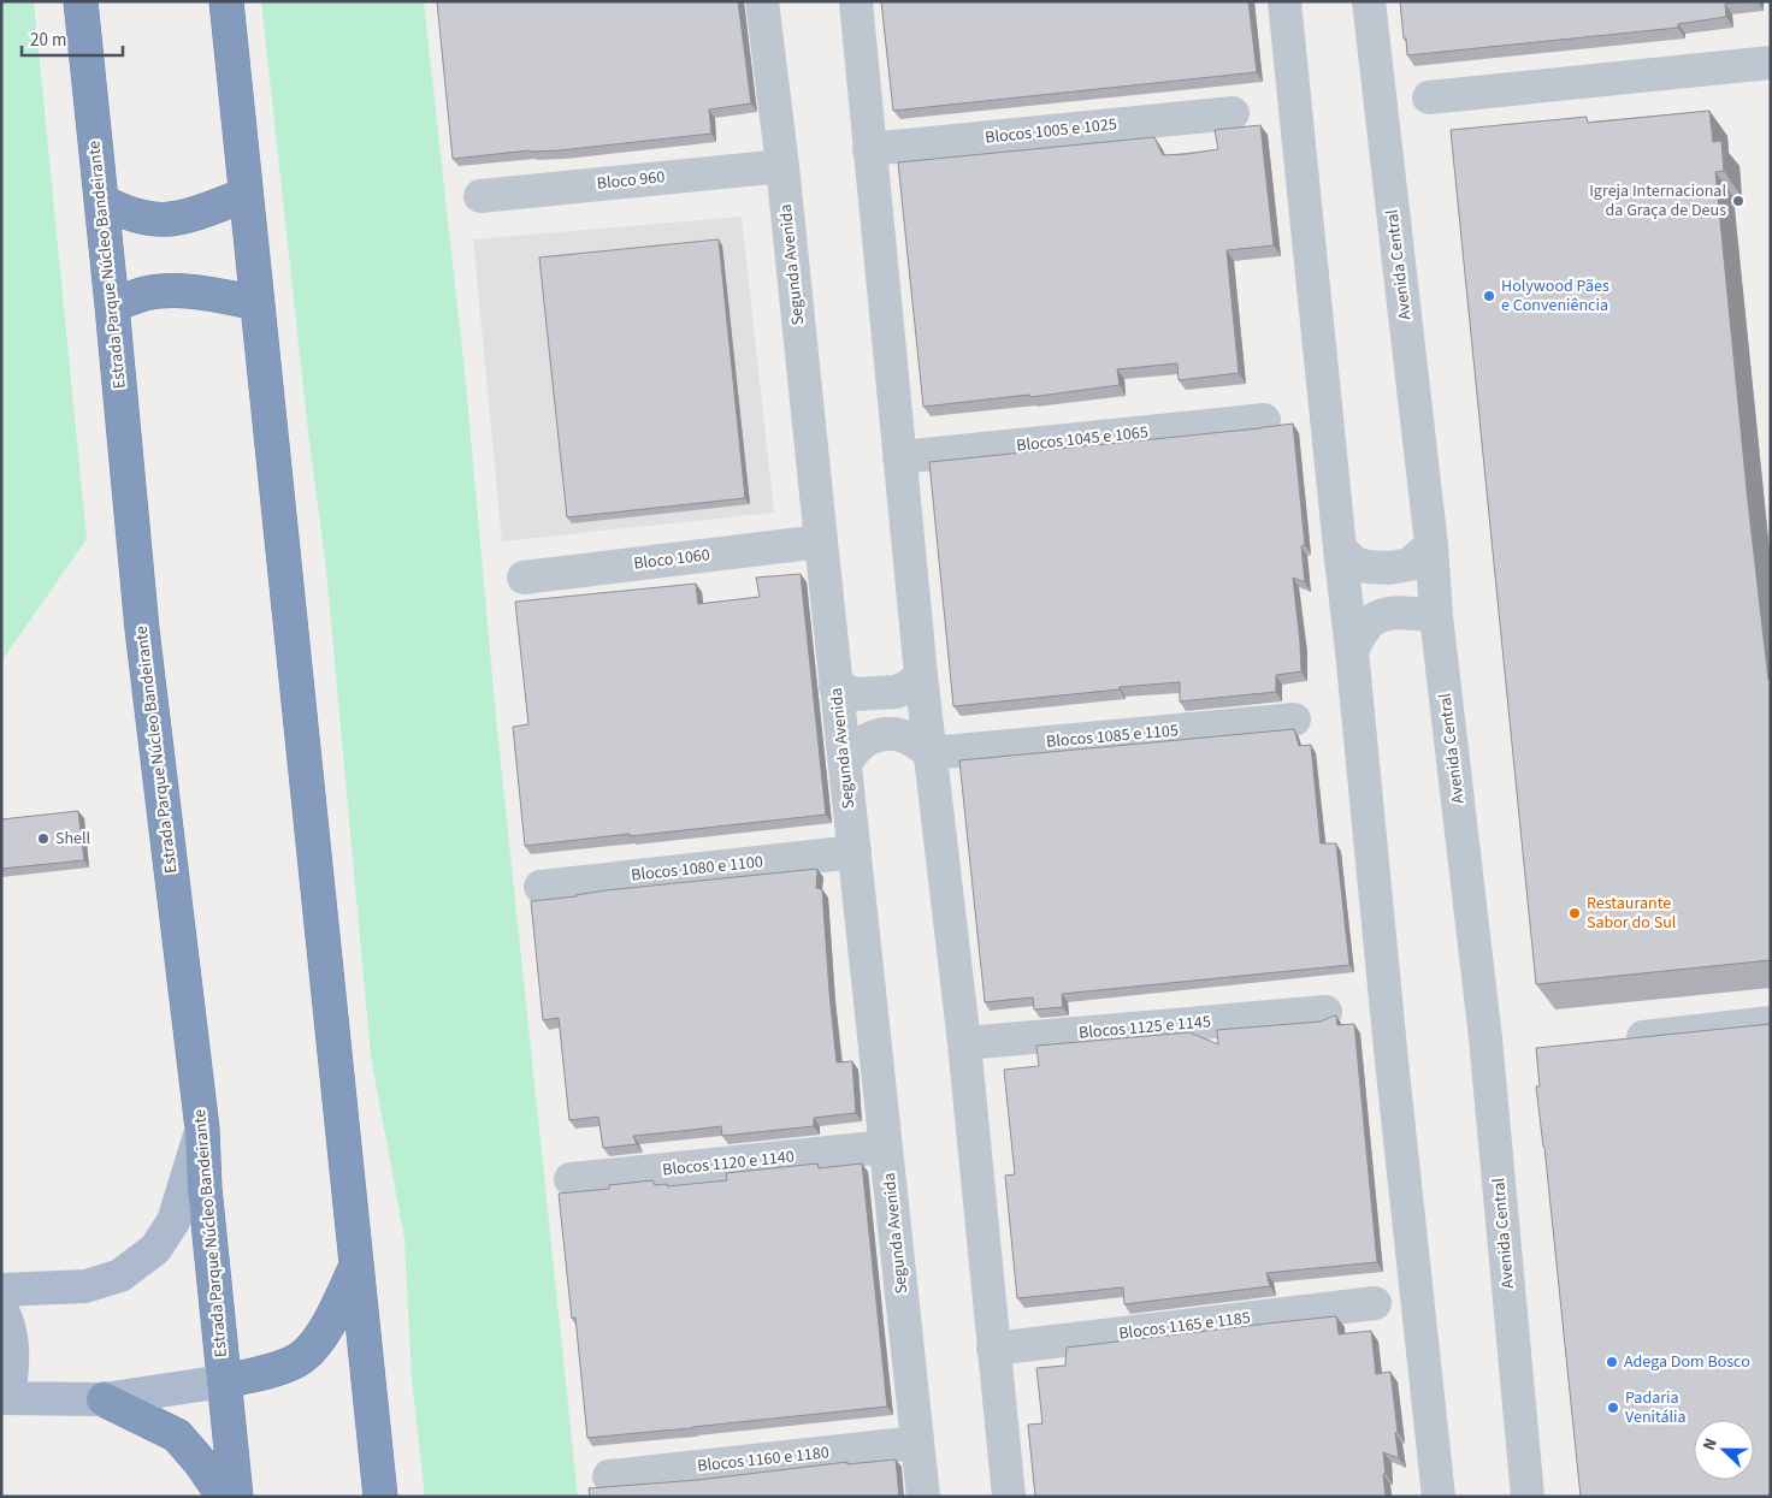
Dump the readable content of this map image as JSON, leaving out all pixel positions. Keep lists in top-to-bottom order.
{
  "streets": {
    "highway": ["Estrada Parque Núcleo Bandeirante"],
    "street": [
      "Blocos 1005 e 1025",
      "Bloco 960",
      "Segunda Avenida",
      "Avenida Central",
      "Blocos 1045 e 1065",
      "Bloco 1060",
      "Blocos 1085 e 1105",
      "Blocos 1080 e 1100",
      "Blocos 1125 e 1145",
      "Blocos 1120 e 1140",
      "Blocos 1165 e 1185",
      "Blocos 1160 e 1180"
    ]
  },
  "crossings": [
    ["Bloco 960", "Segunda Avenida"],
    ["Segunda Avenida", "Bloco 1060"],
    ["Segunda Avenida", "Blocos 1080 e 1100"],
    ["Segunda Avenida", "Blocos 1120 e 1140"],
    ["Segunda Avenida", "Blocos 1160 e 1180"]
  ],
  "places": [
    "Igreja Internacional da Graça de Deus",
    "Holywood Pães e Conveniência",
    "Shell",
    "Restaurante Sabor do Sul",
    "Adega Dom Bosco",
    "Padaria Venitália"
  ],
  "scale_bar": "20 m",
  "north": "left"
}
